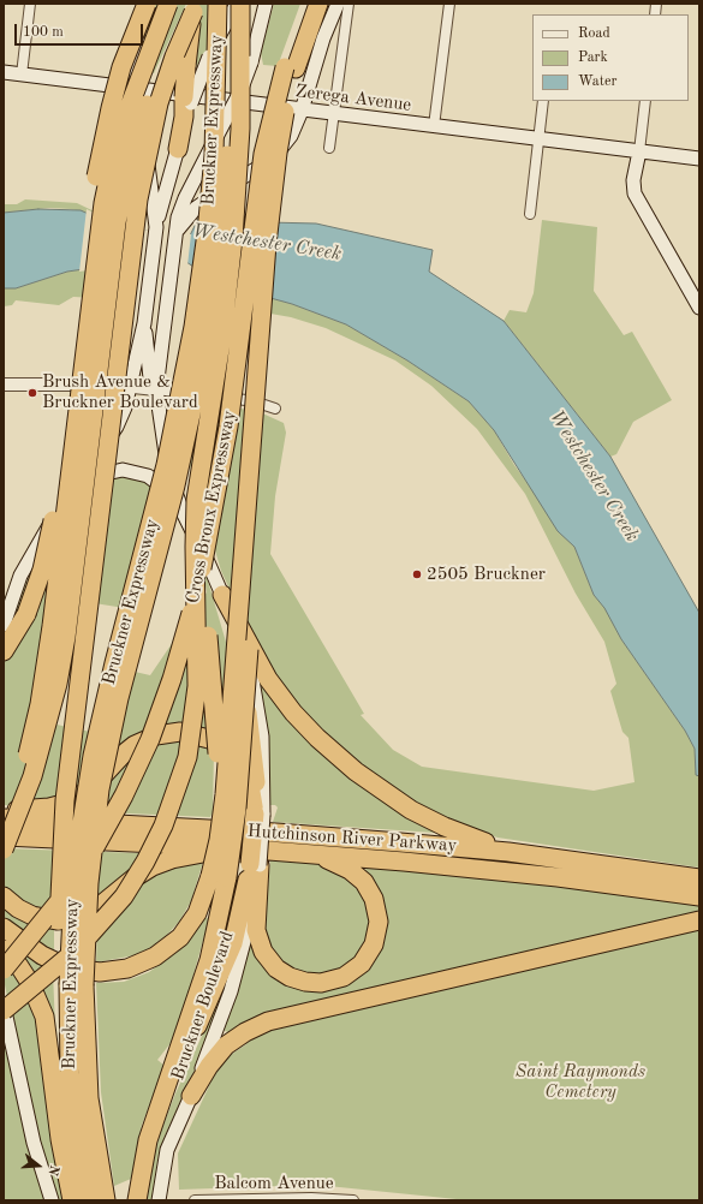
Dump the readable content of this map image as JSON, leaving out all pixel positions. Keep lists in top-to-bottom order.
{
  "streets": {
    "highway": ["Bruckner Expressway", "Cross Bronx Expressway", "Hutchinson River Parkway"],
    "main road": ["Zerega Avenue", "Bruckner Boulevard"],
    "street": ["Balcom Avenue"]
  },
  "water": ["Westchester Creek"],
  "parks": ["Saint Raymonds Cemetery"],
  "places": ["Brush Avenue & Bruckner Boulevard", "2505 Bruckner"],
  "legend": ["Road", "Park", "Water"],
  "scale_bar": "100 m",
  "north": "right"
}
